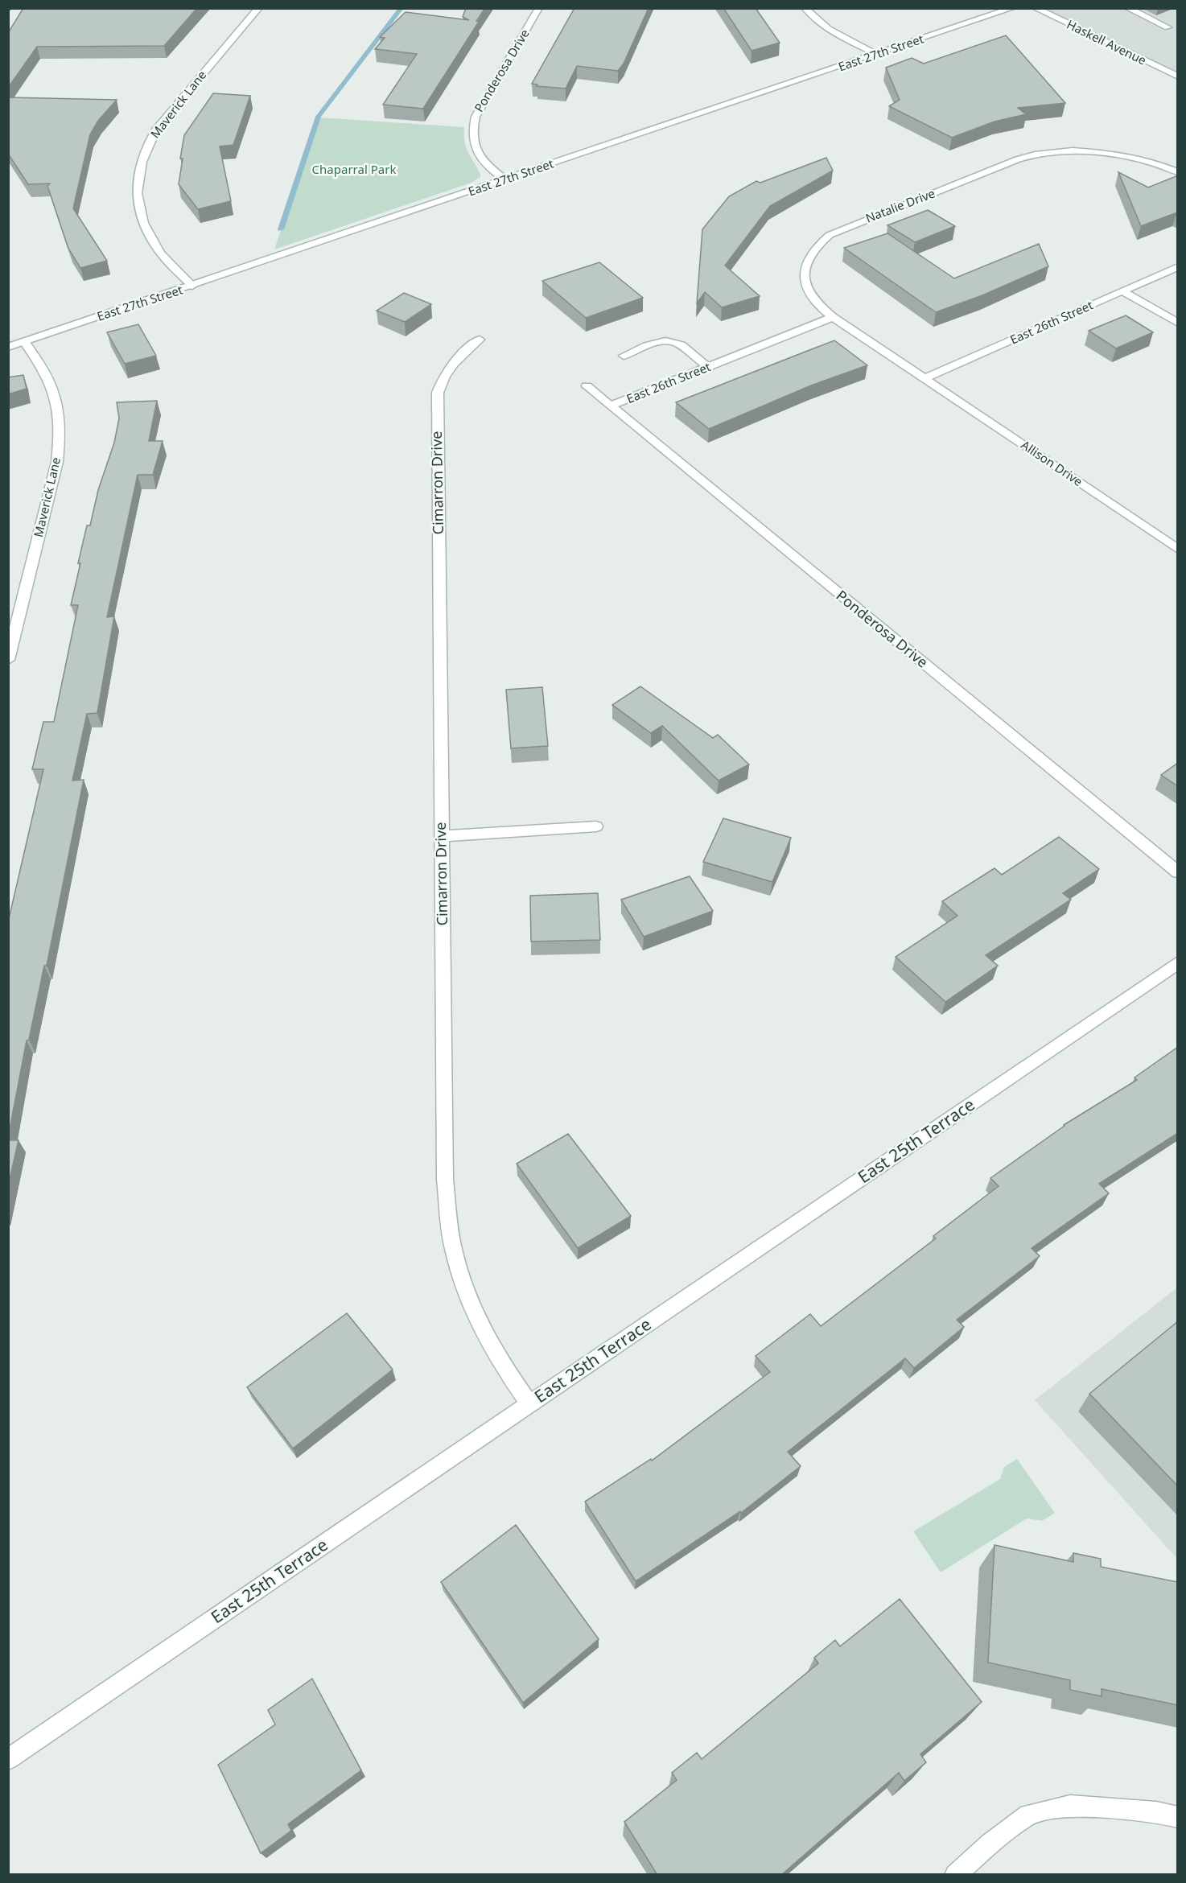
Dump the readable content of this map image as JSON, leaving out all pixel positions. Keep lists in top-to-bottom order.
{
  "streets": {
    "street": [
      "Haskell Avenue",
      "East 27th Street",
      "Ponderosa Drive",
      "Maverick Lane",
      "Natalie Drive",
      "East 26th Street",
      "Allison Drive",
      "Cimarron Drive",
      "East 25th Terrace"
    ]
  },
  "crossings": [
    ["East 27th Street", "Ponderosa Drive"],
    ["East 27th Street", "Maverick Lane"],
    ["Ponderosa Drive", "East 26th Street"],
    ["Natalie Drive", "East 26th Street"],
    ["Natalie Drive", "Allison Drive"],
    ["East 26th Street", "Allison Drive"],
    ["Cimarron Drive", "East 25th Terrace"]
  ],
  "parks": ["Chaparral Park"]
}
